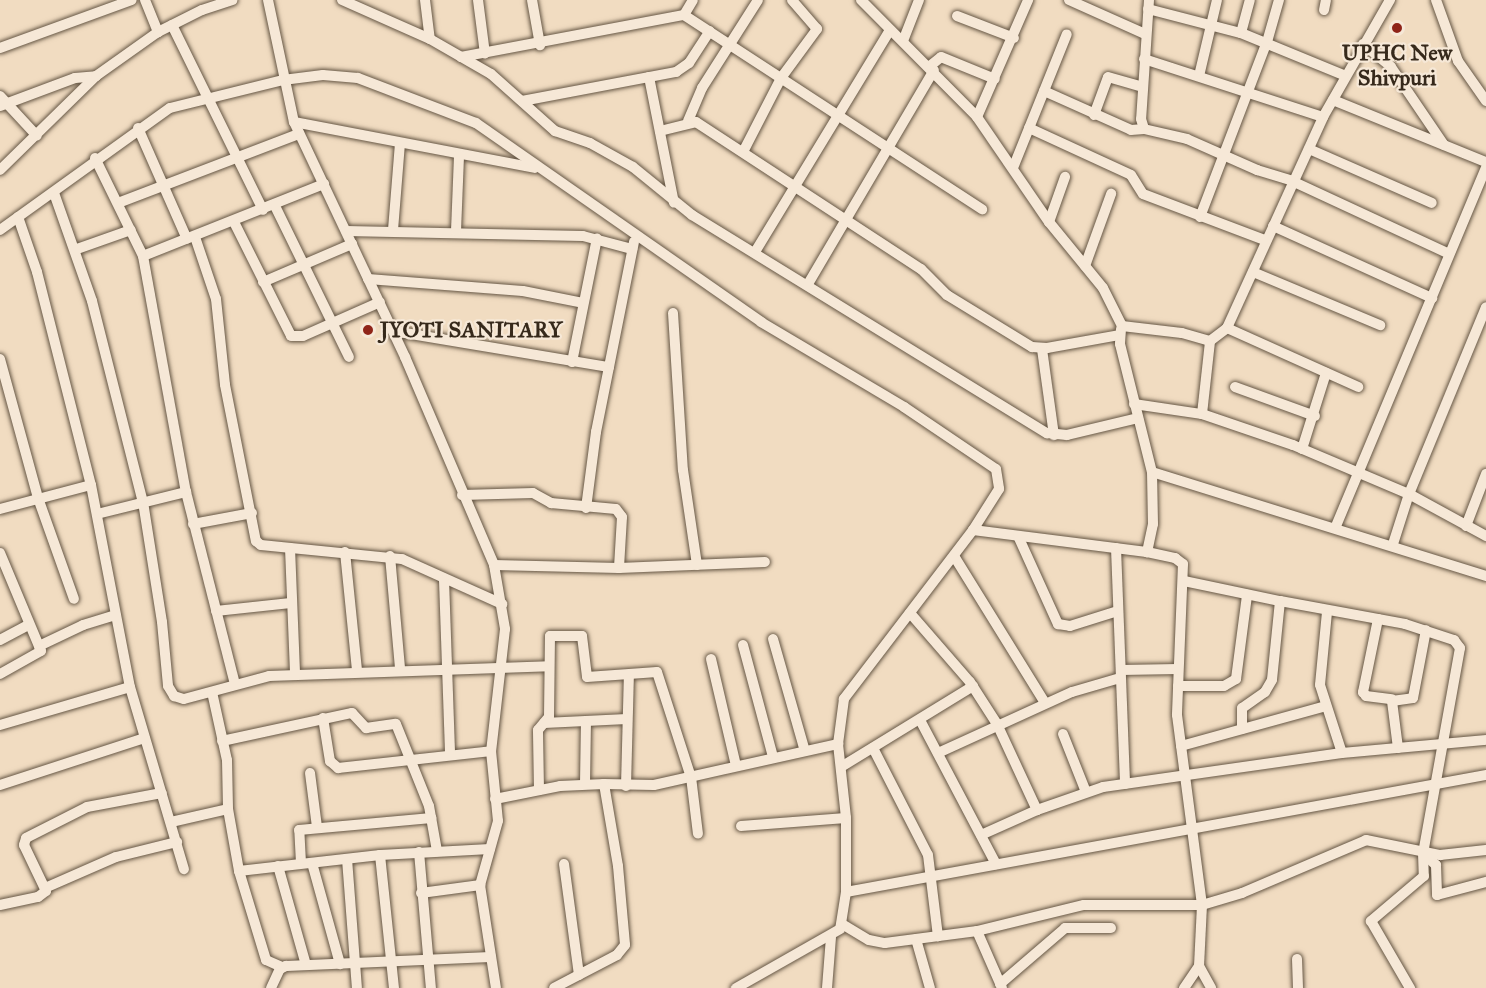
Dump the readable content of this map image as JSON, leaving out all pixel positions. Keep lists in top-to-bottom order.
{
  "places": ["UPHC New Shivpuri", "JYOTI SANITARY"]
}
